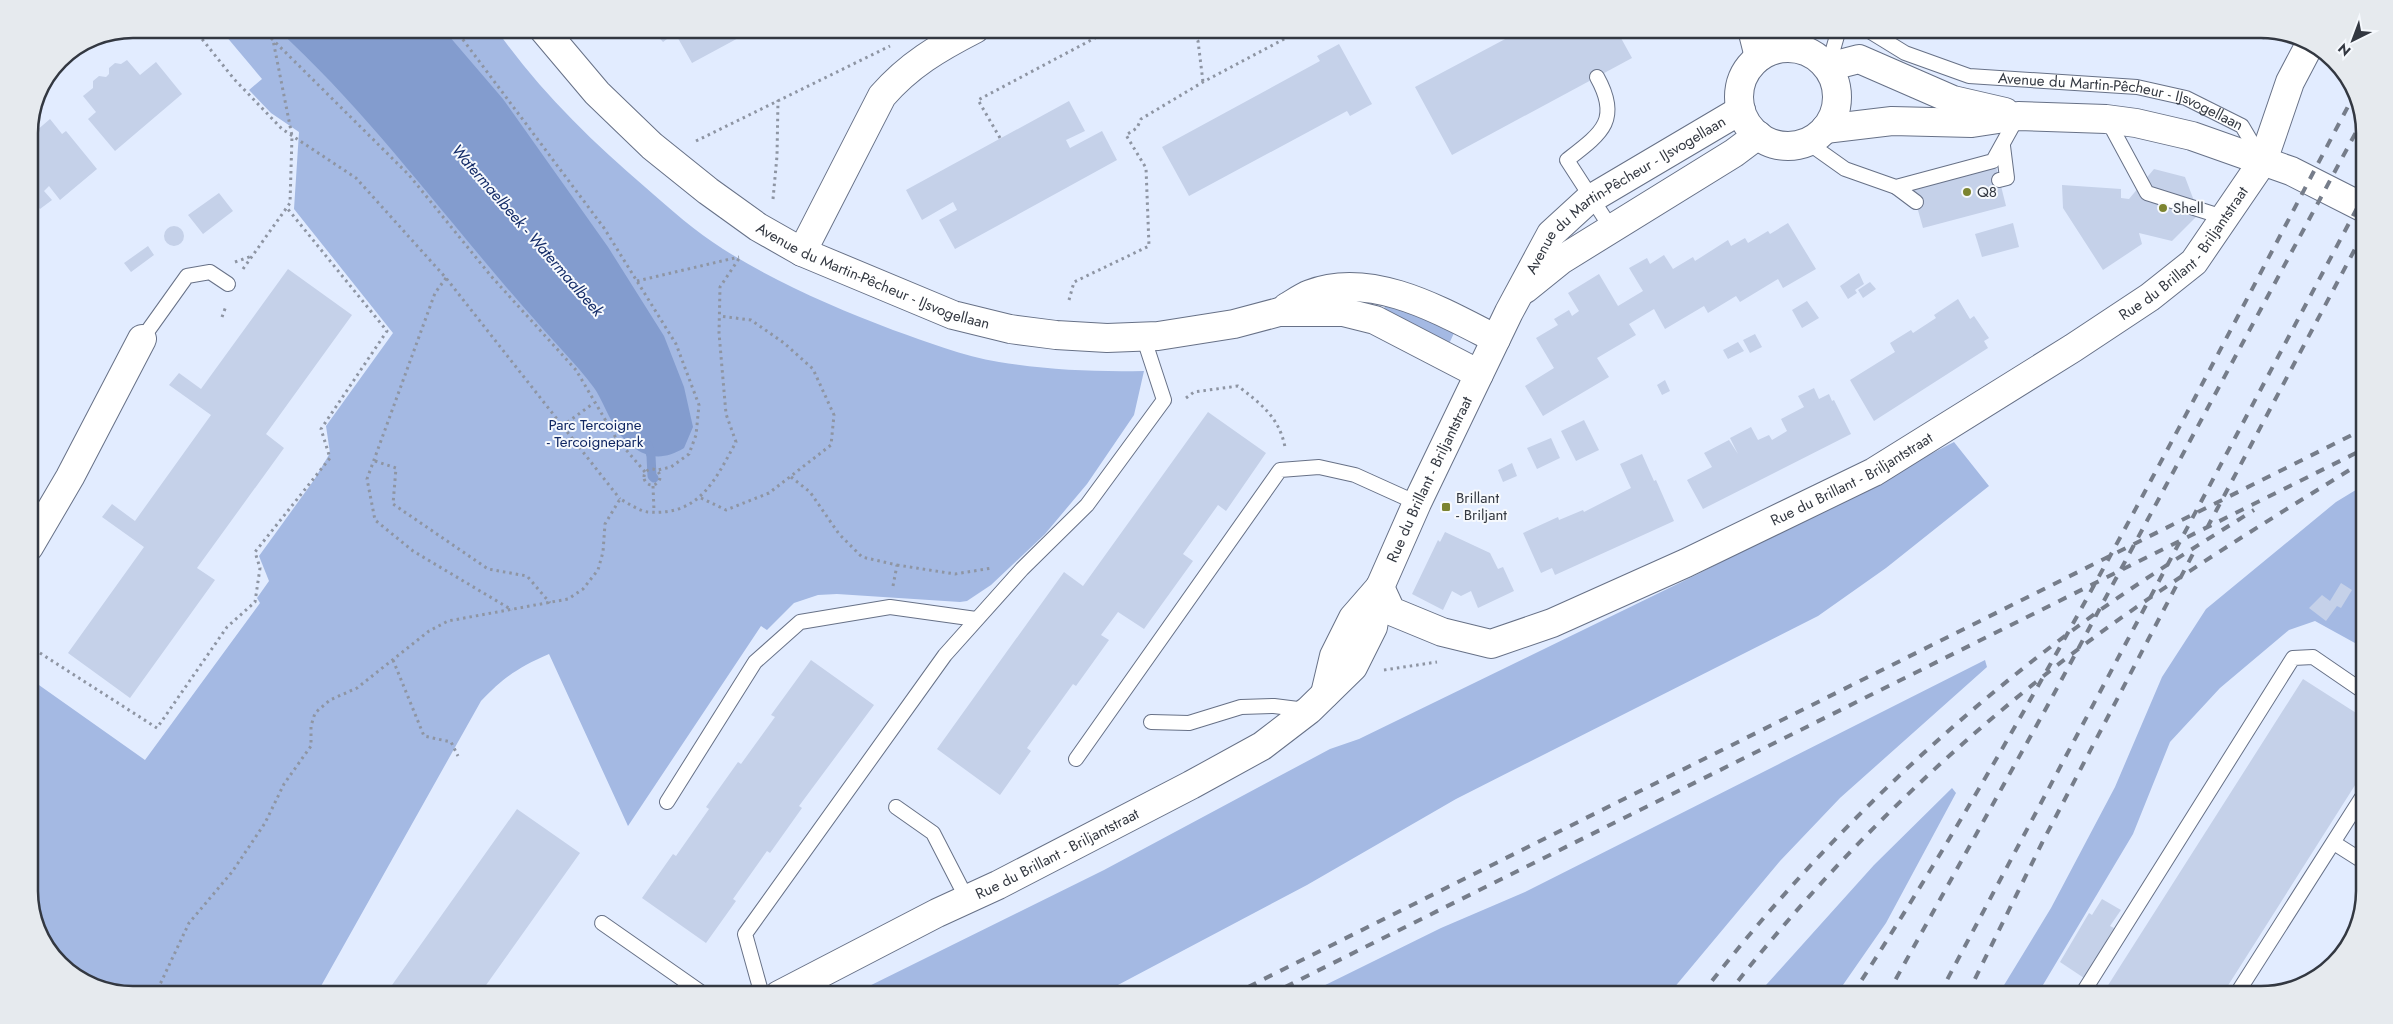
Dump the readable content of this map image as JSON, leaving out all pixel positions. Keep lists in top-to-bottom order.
{
  "streets": {
    "street": ["Avenue du Martin-Pêcheur - IJsvogellaan", "Rue du Brillant - Briljantstraat"]
  },
  "crossings": [
    ["Avenue du Martin-Pêcheur - IJsvogellaan", "Rue du Brillant - Briljantstraat"]
  ],
  "water": ["Watermaelbeek - Watermaalbeek"],
  "parks": ["Parc Tercoigne - Tercoignepark"],
  "places": {
    "other": ["Q8", "Shell"],
    "transit": ["Brillant - Briljant"]
  },
  "north": "bottom left"
}
